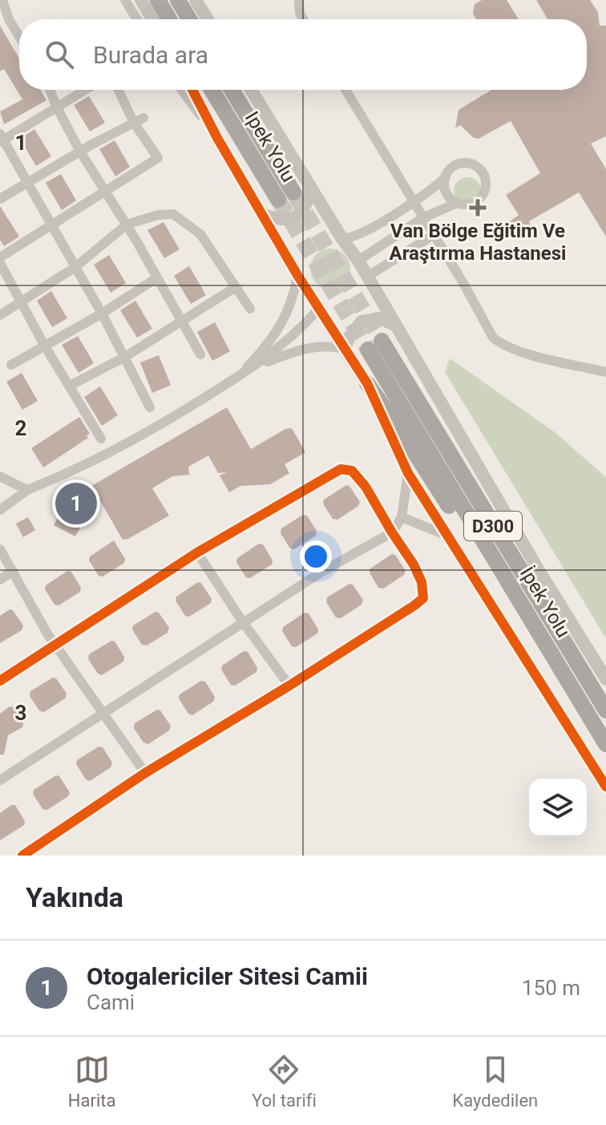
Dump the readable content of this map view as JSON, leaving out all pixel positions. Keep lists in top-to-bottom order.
{
  "streets": {
    "highway": ["Ipek Yolu", "D300", "İpek Yolu"]
  },
  "places": {
    "health": ["Van Bölge Eğitim Ve Araştırma Hastanesi"]
  },
  "page": {
    "search": "Burada ara",
    "pins": "1",
    "heading": "Yakında",
    "list": [
      {
        "mark": "1",
        "name": "Otogalericiler Sitesi Camii",
        "note": "Cami",
        "value": "150 m"
      }
    ],
    "nav": ["Harita", "Yol tarifi", "Kaydedilen"]
  },
  "grid": {
    "rows": ["1", "2", "3"]
  }
}
